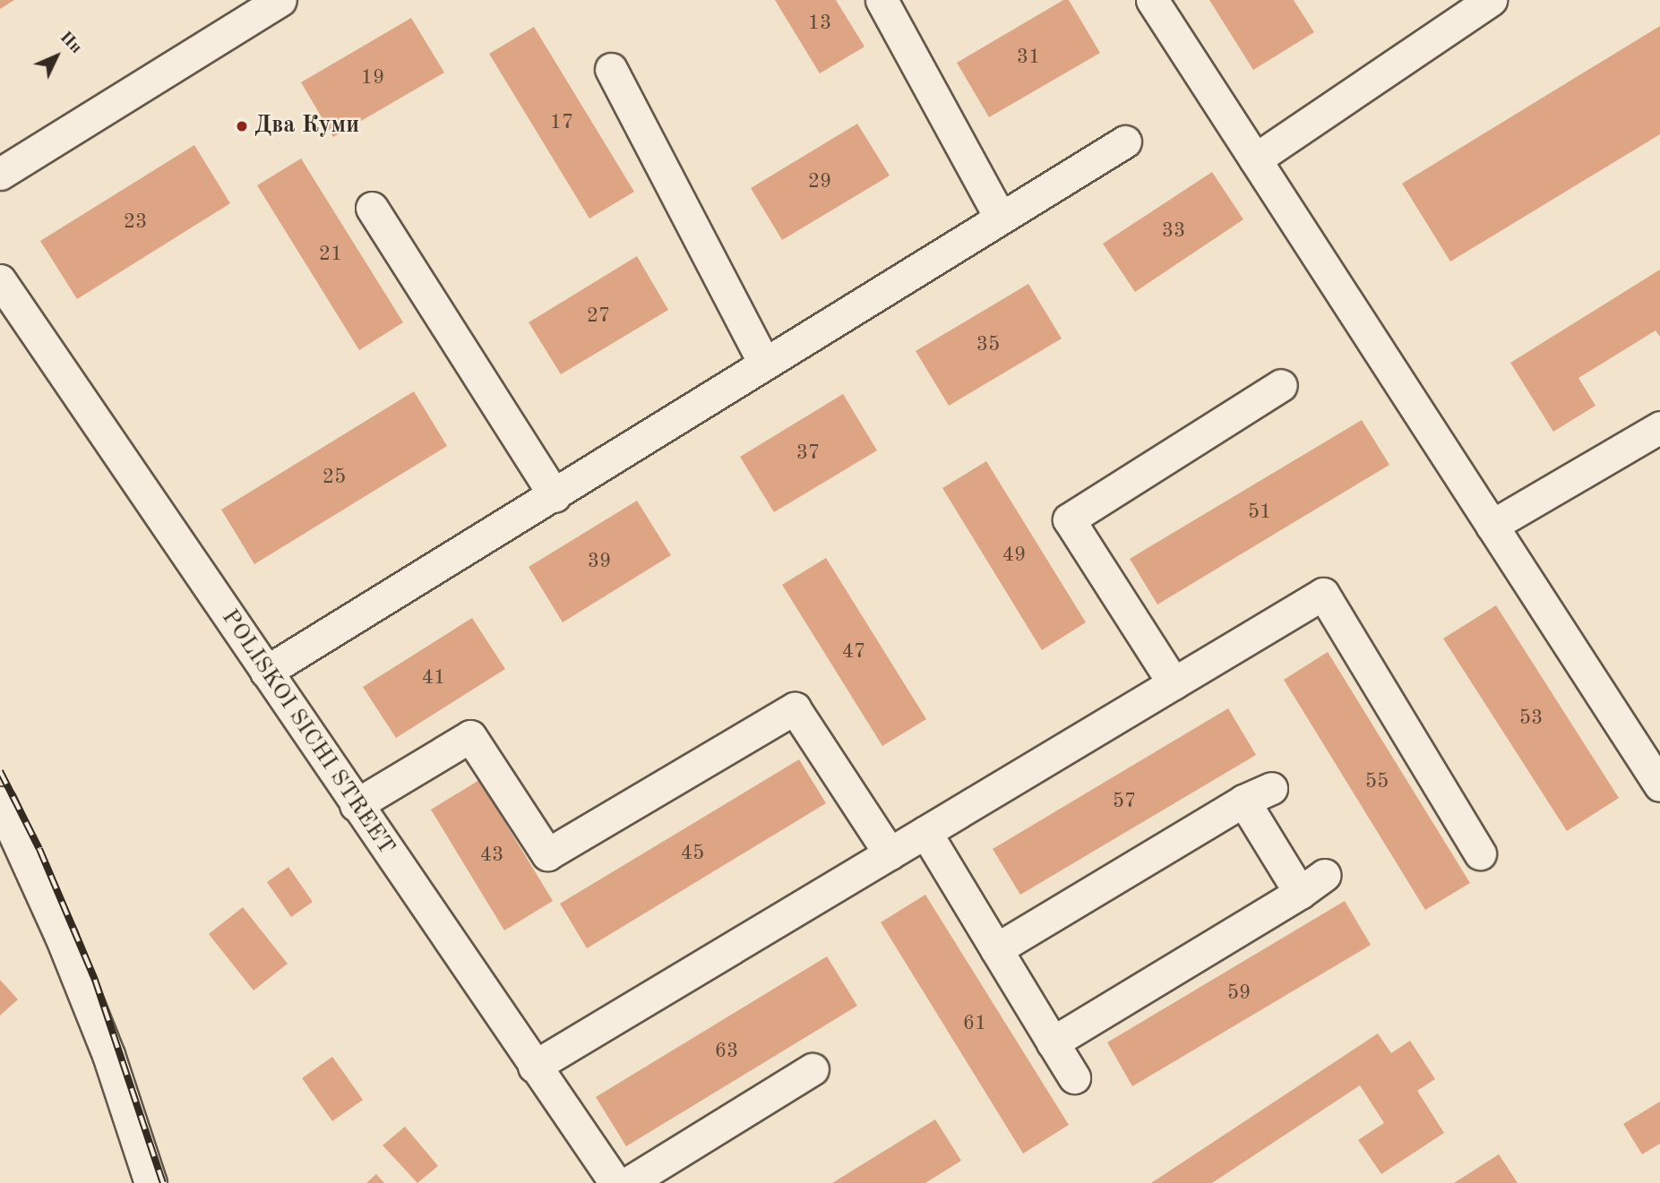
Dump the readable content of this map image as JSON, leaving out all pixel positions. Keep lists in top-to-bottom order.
{
  "streets": {
    "street": ["POLISKOI SICHI STREET"]
  },
  "places": ["Два Куми"],
  "house_numbers": [
    "13",
    "31",
    "19",
    "17",
    "29",
    "23",
    "33",
    "21",
    "27",
    "35",
    "37",
    "25",
    "51",
    "49",
    "39",
    "47",
    "41",
    "53",
    "55",
    "57",
    "45",
    "43",
    "59",
    "61",
    "63"
  ],
  "north": "top right"
}
